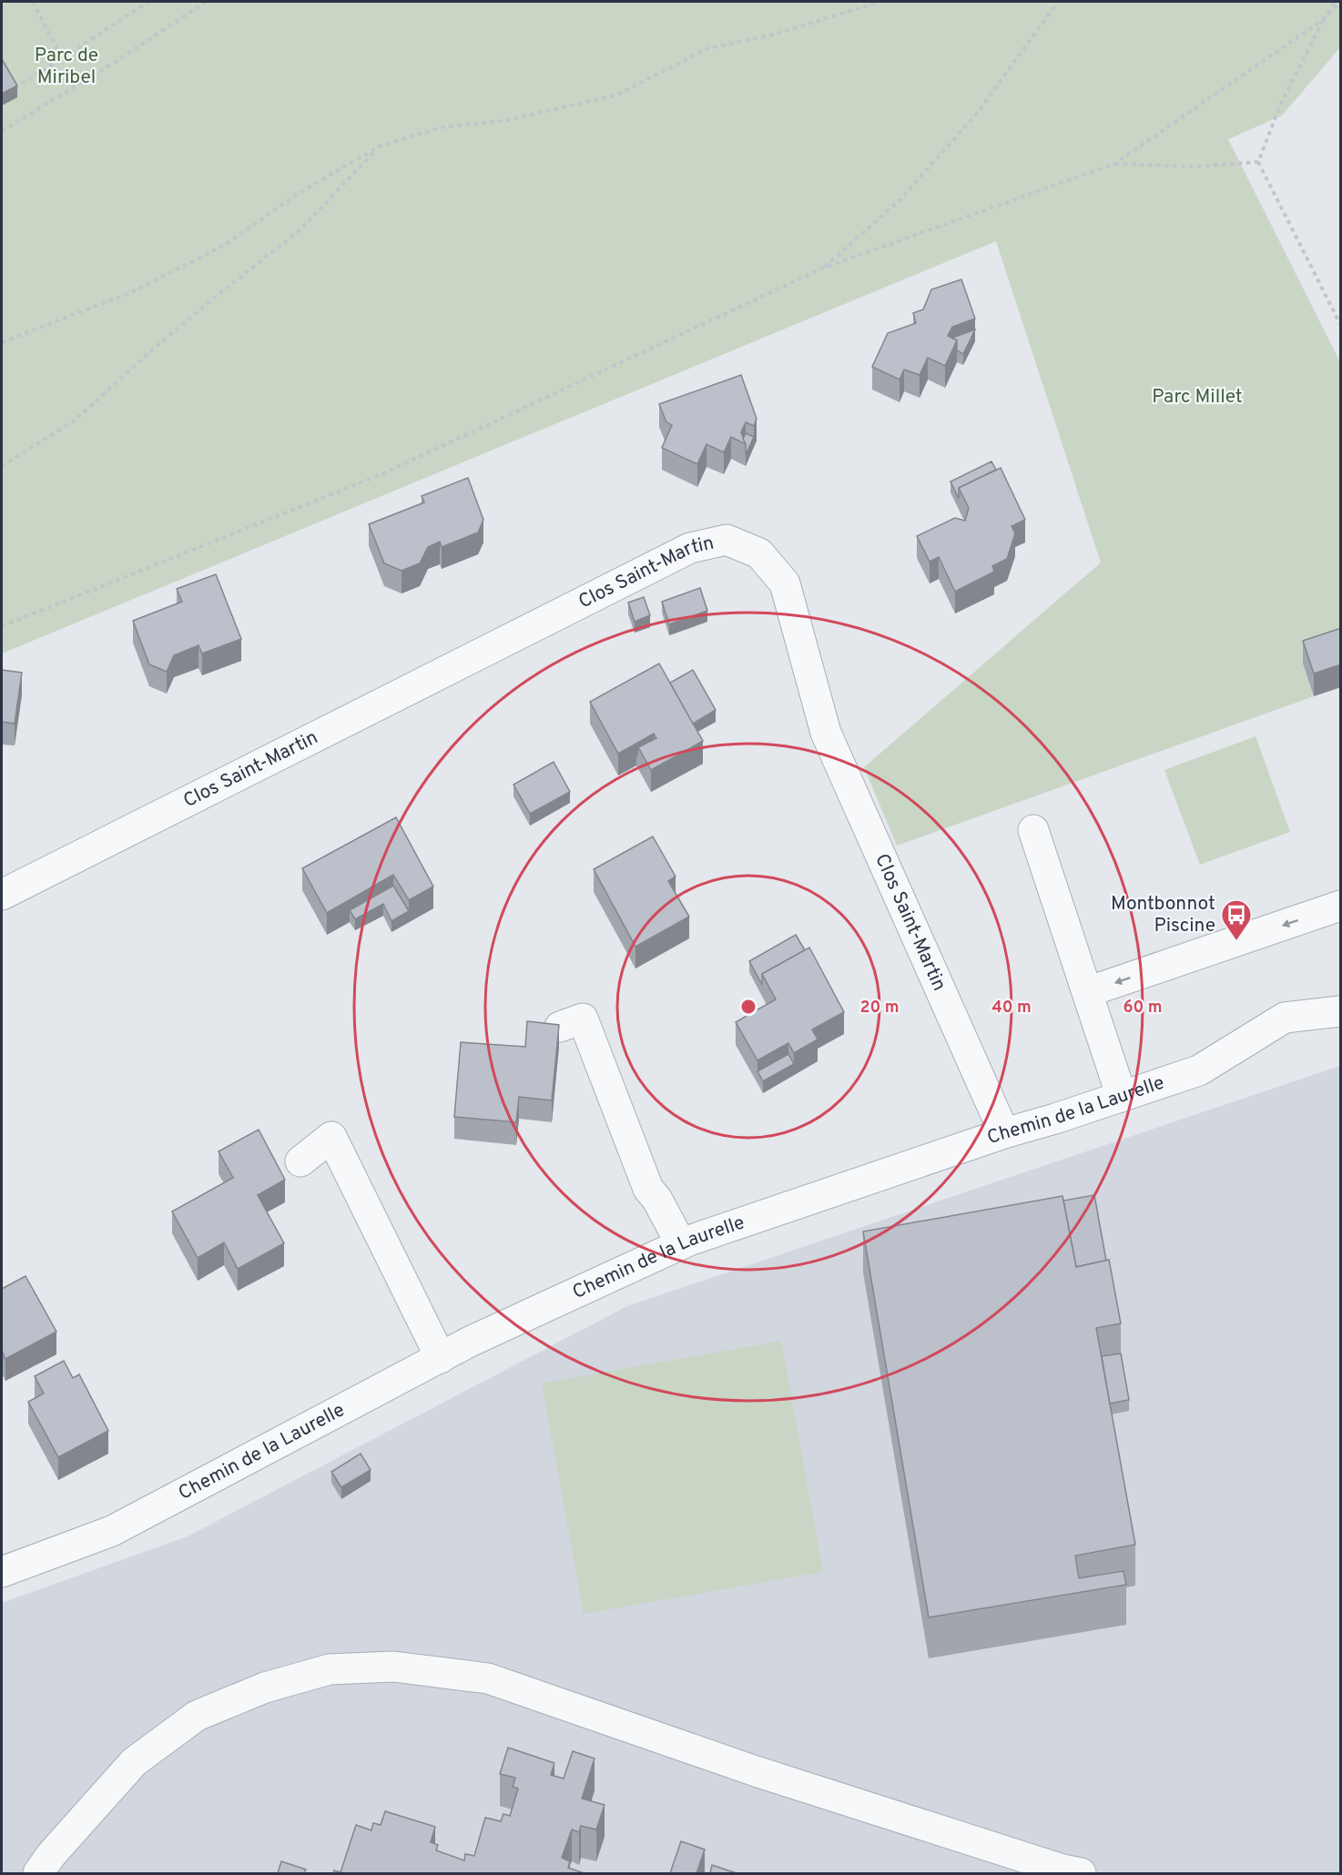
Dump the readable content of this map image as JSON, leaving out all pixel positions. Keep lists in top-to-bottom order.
{
  "streets": {
    "street": ["Clos Saint-Martin", "Chemin de la Laurelle"]
  },
  "crossings": [
    ["Clos Saint-Martin", "Chemin de la Laurelle"]
  ],
  "parks": ["Parc de Miribel", "Parc Millet"],
  "places": {
    "bus stop": ["Montbonnot Piscine"]
  },
  "rings": ["20 m", "40 m", "60 m"]
}
